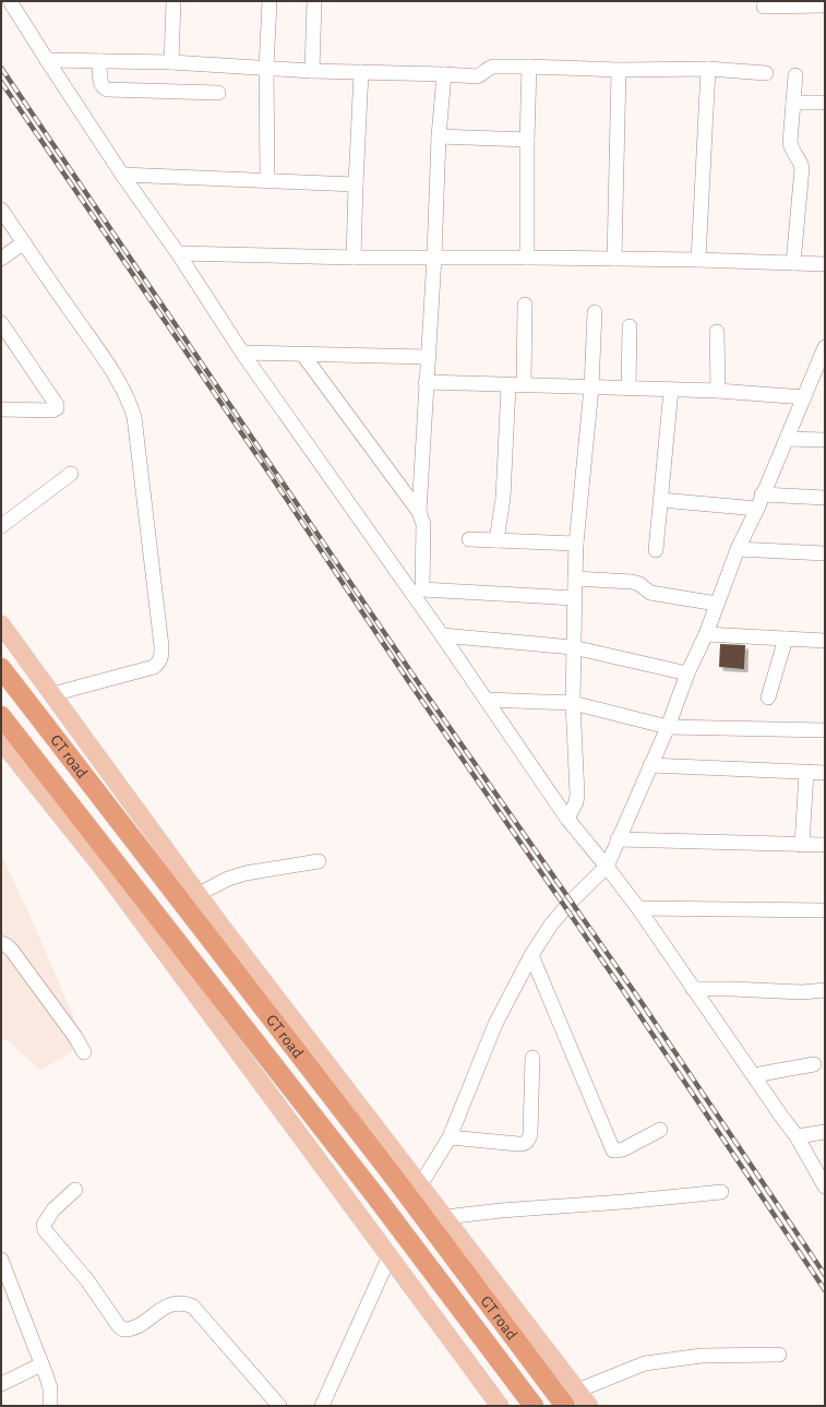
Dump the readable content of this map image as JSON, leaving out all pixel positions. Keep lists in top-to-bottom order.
{
  "streets": {
    "highway": ["GT road"]
  }
}
